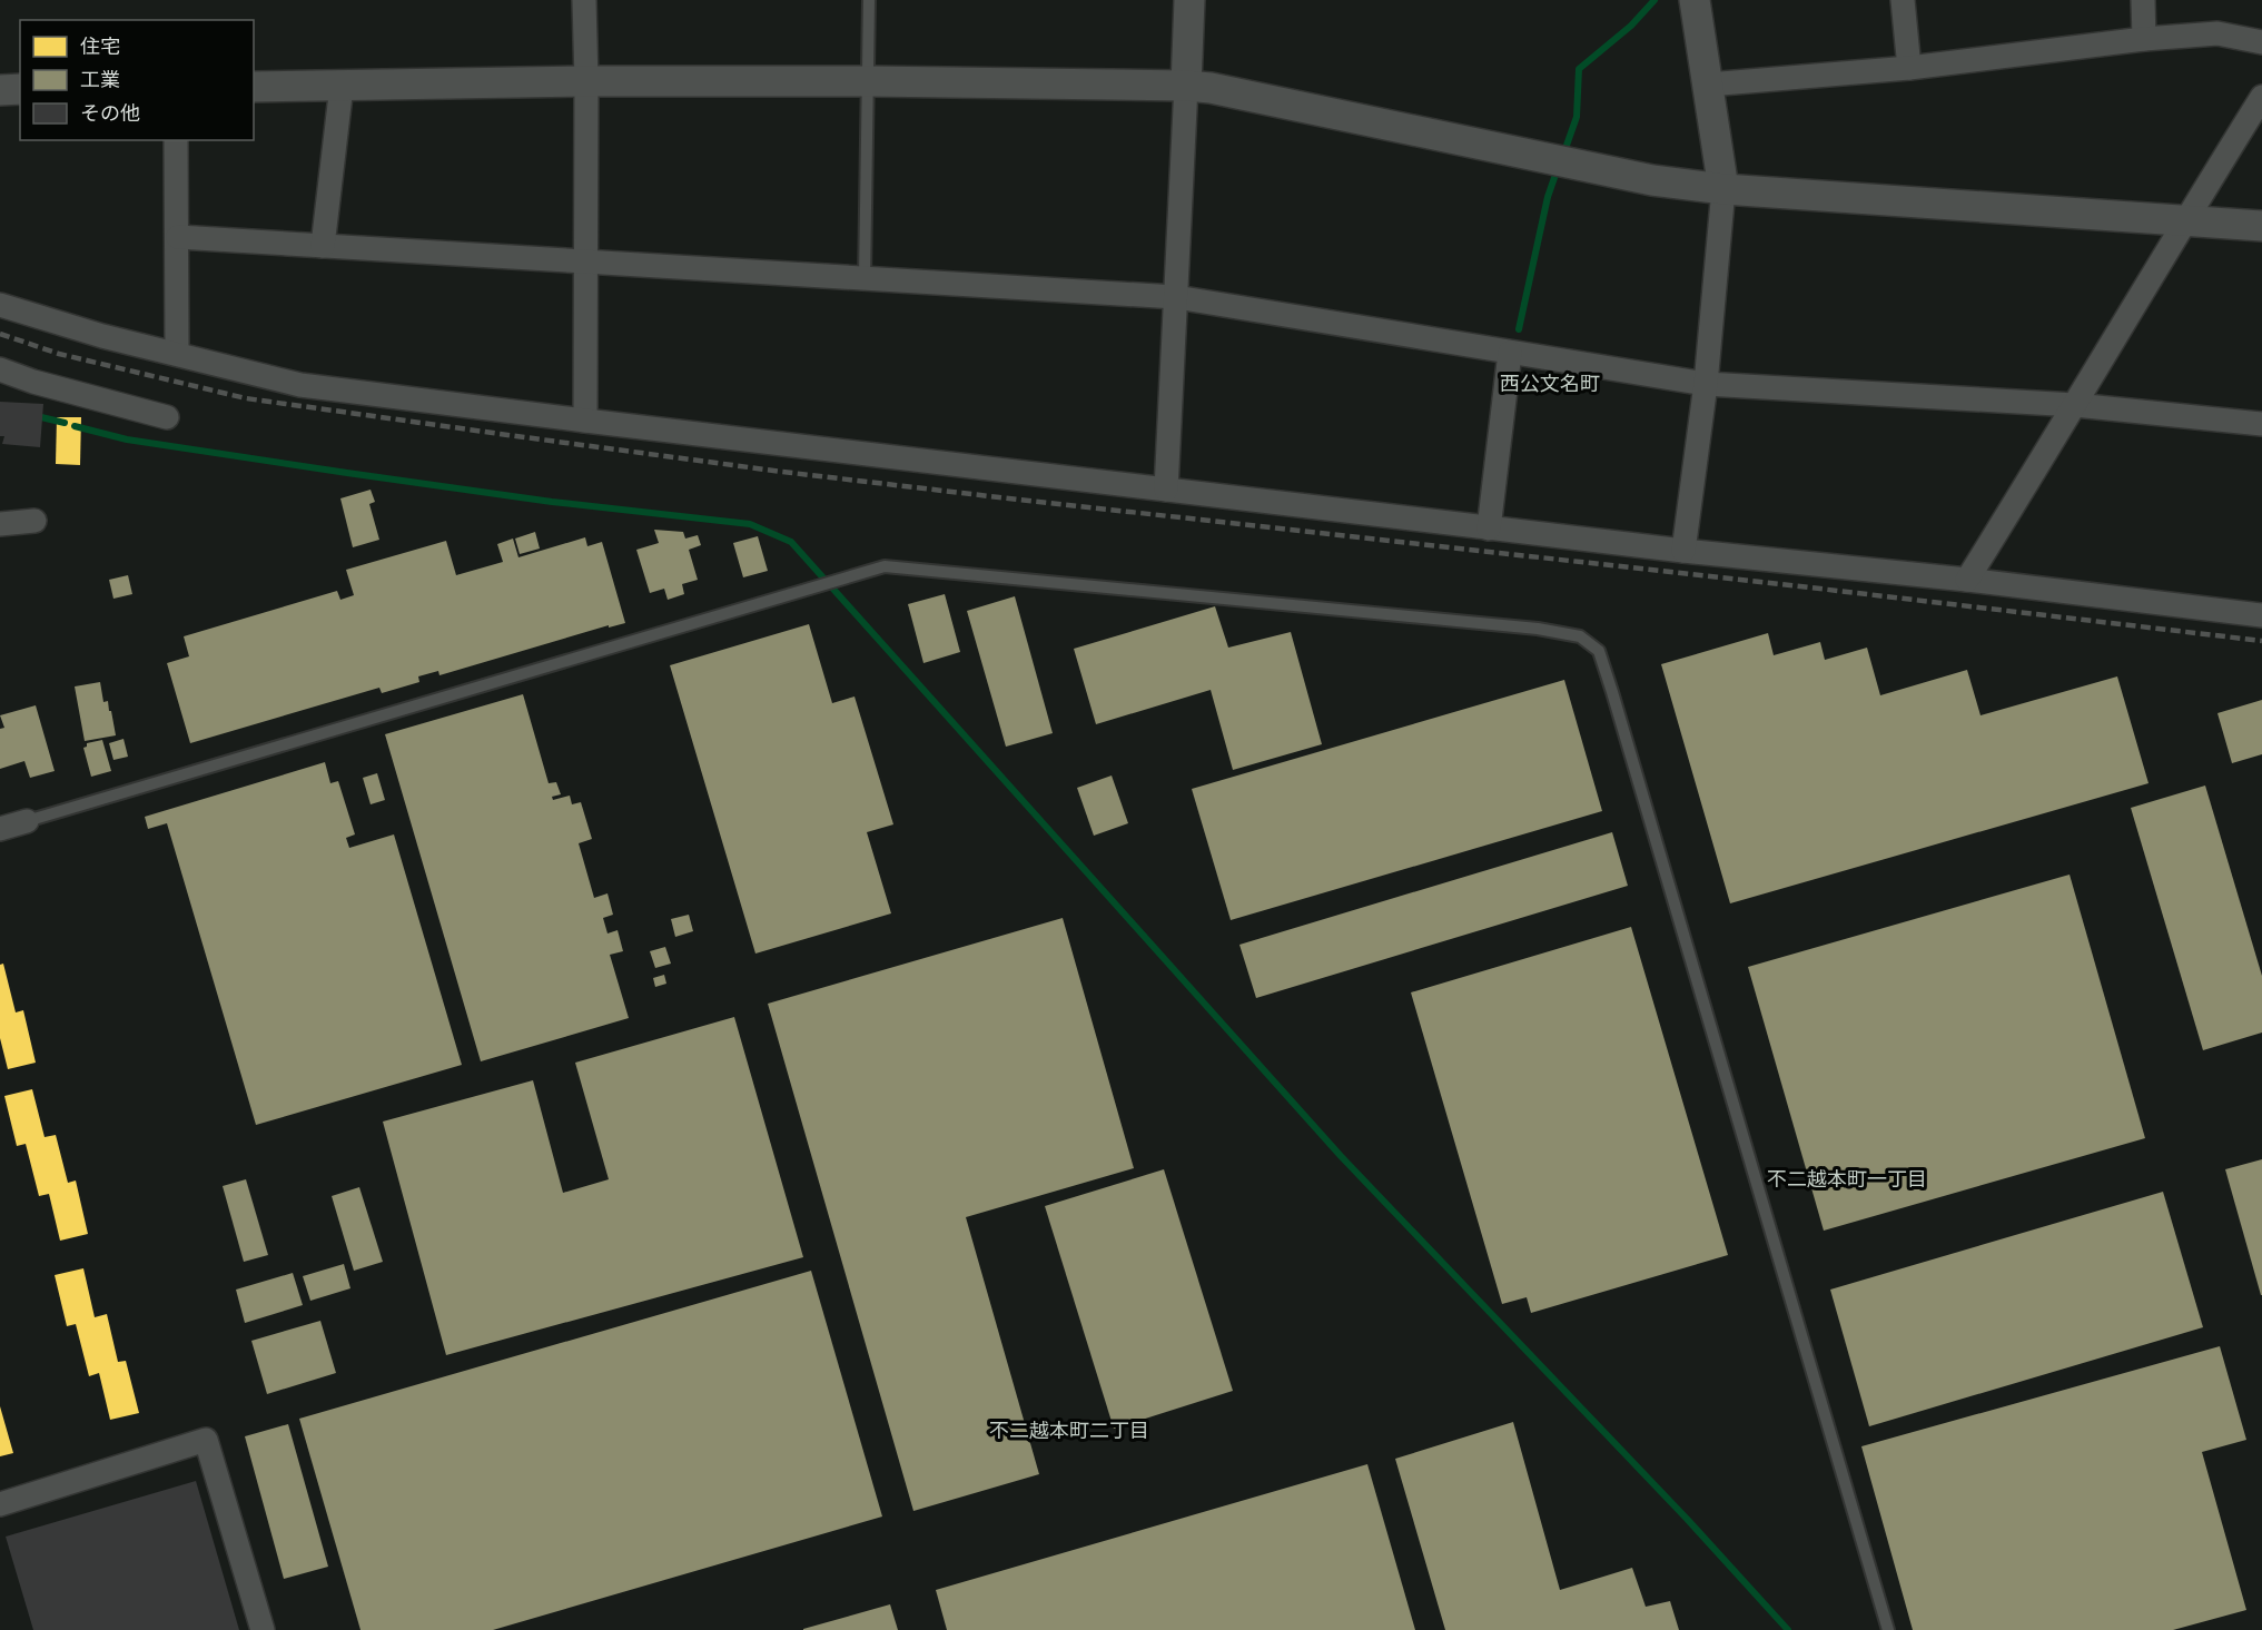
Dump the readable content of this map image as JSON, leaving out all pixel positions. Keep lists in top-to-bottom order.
{
  "districts": ["西公文名町", "不二越本町一丁目", "不二越本町二丁目"],
  "legend": ["住宅", "工業", "その他"]
}
